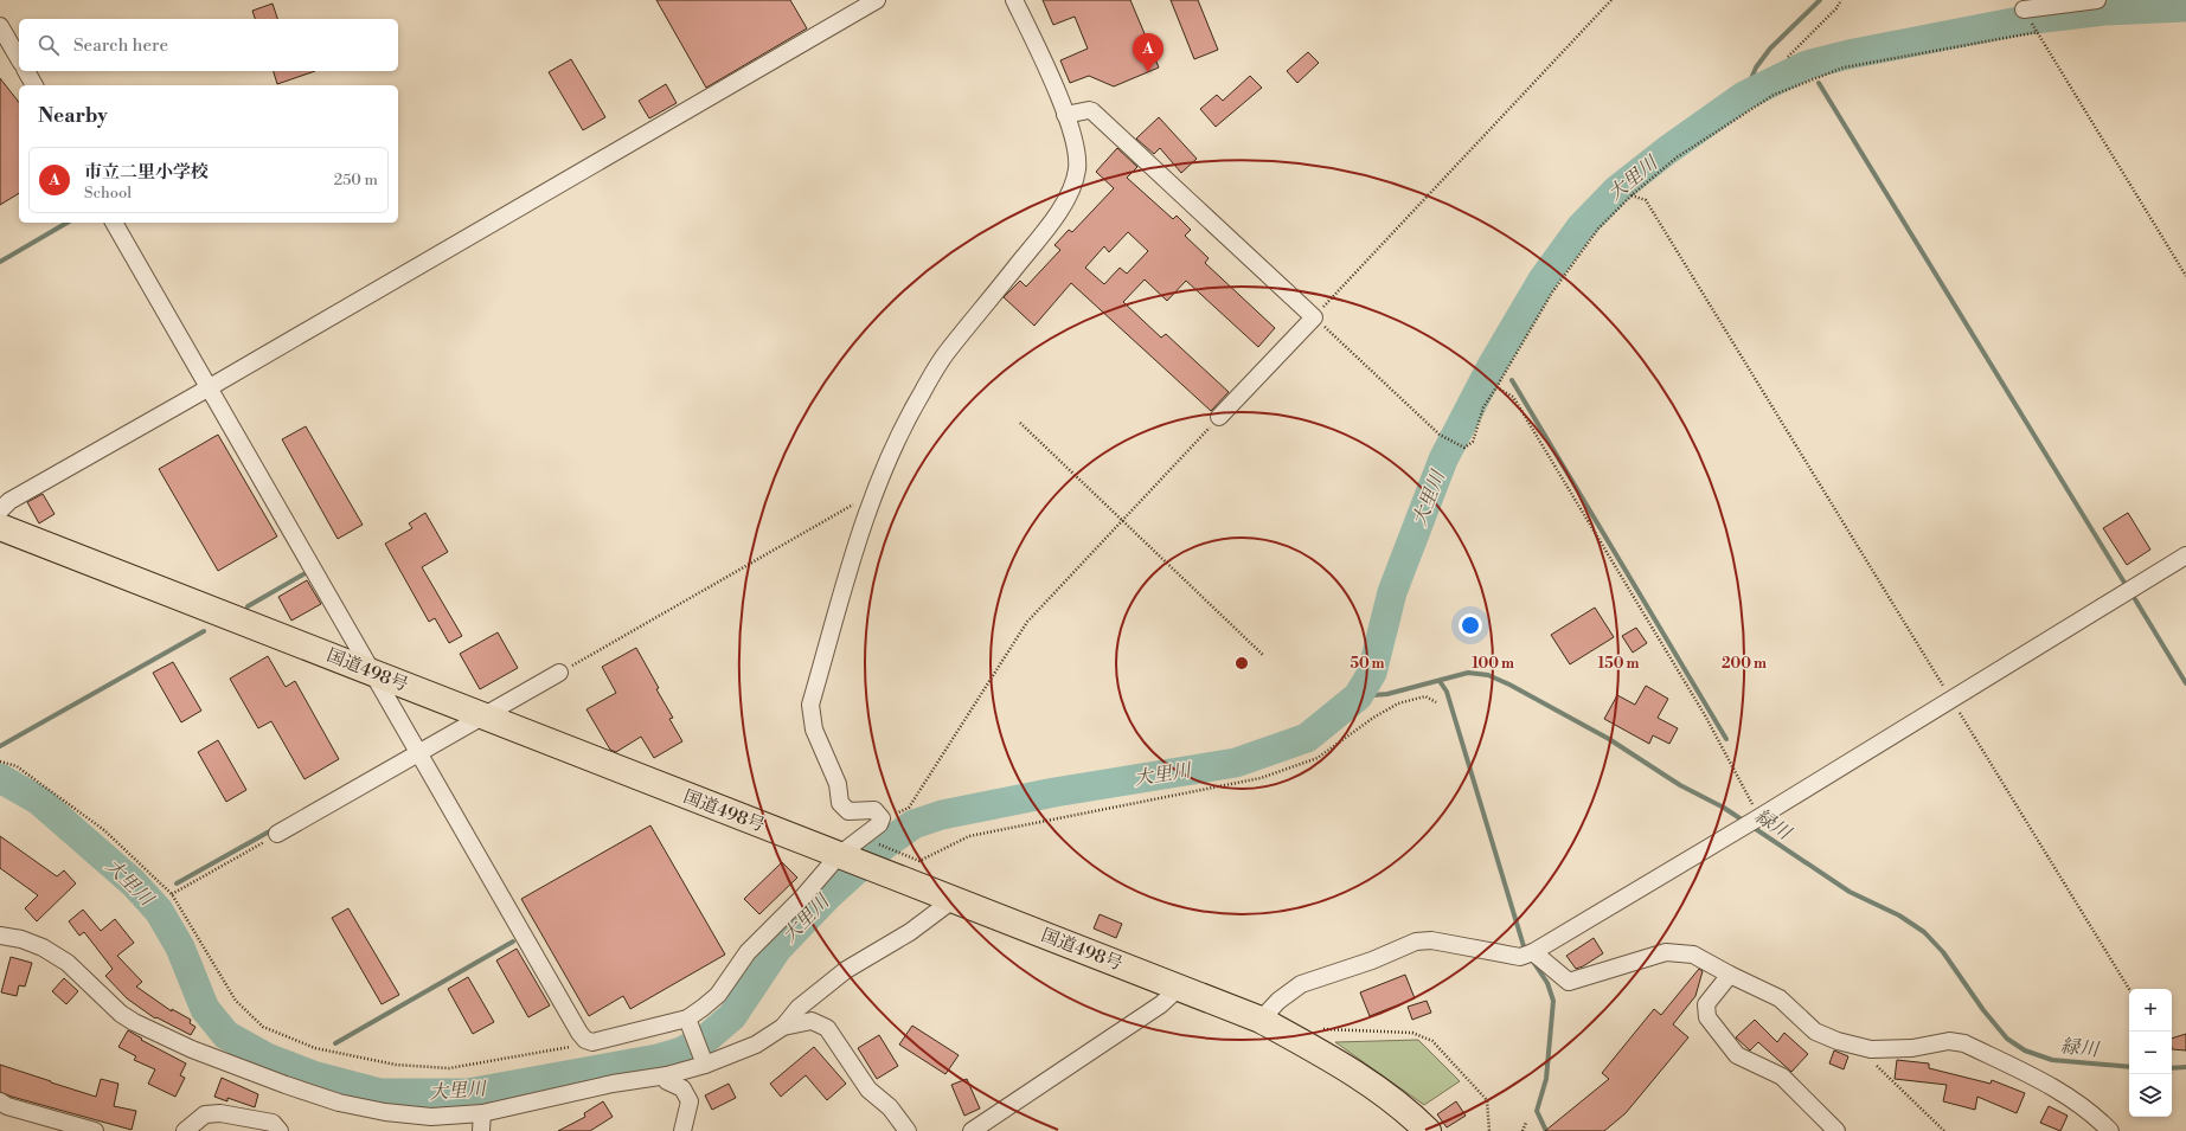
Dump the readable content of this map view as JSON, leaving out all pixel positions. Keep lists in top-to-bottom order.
{
  "streets": {
    "highway": ["国道498号"]
  },
  "water": ["大里川", "緑川"],
  "page": {
    "search": "Search here",
    "pins": "A",
    "heading": "Nearby",
    "list": [
      {
        "mark": "A",
        "name": "市立二里小学校",
        "note": "School",
        "value": "250 m"
      }
    ],
    "map_buttons": ["+", "−"]
  },
  "rings": [
    "50 m",
    "100 m",
    "150 m",
    "200 m"
  ]
}
